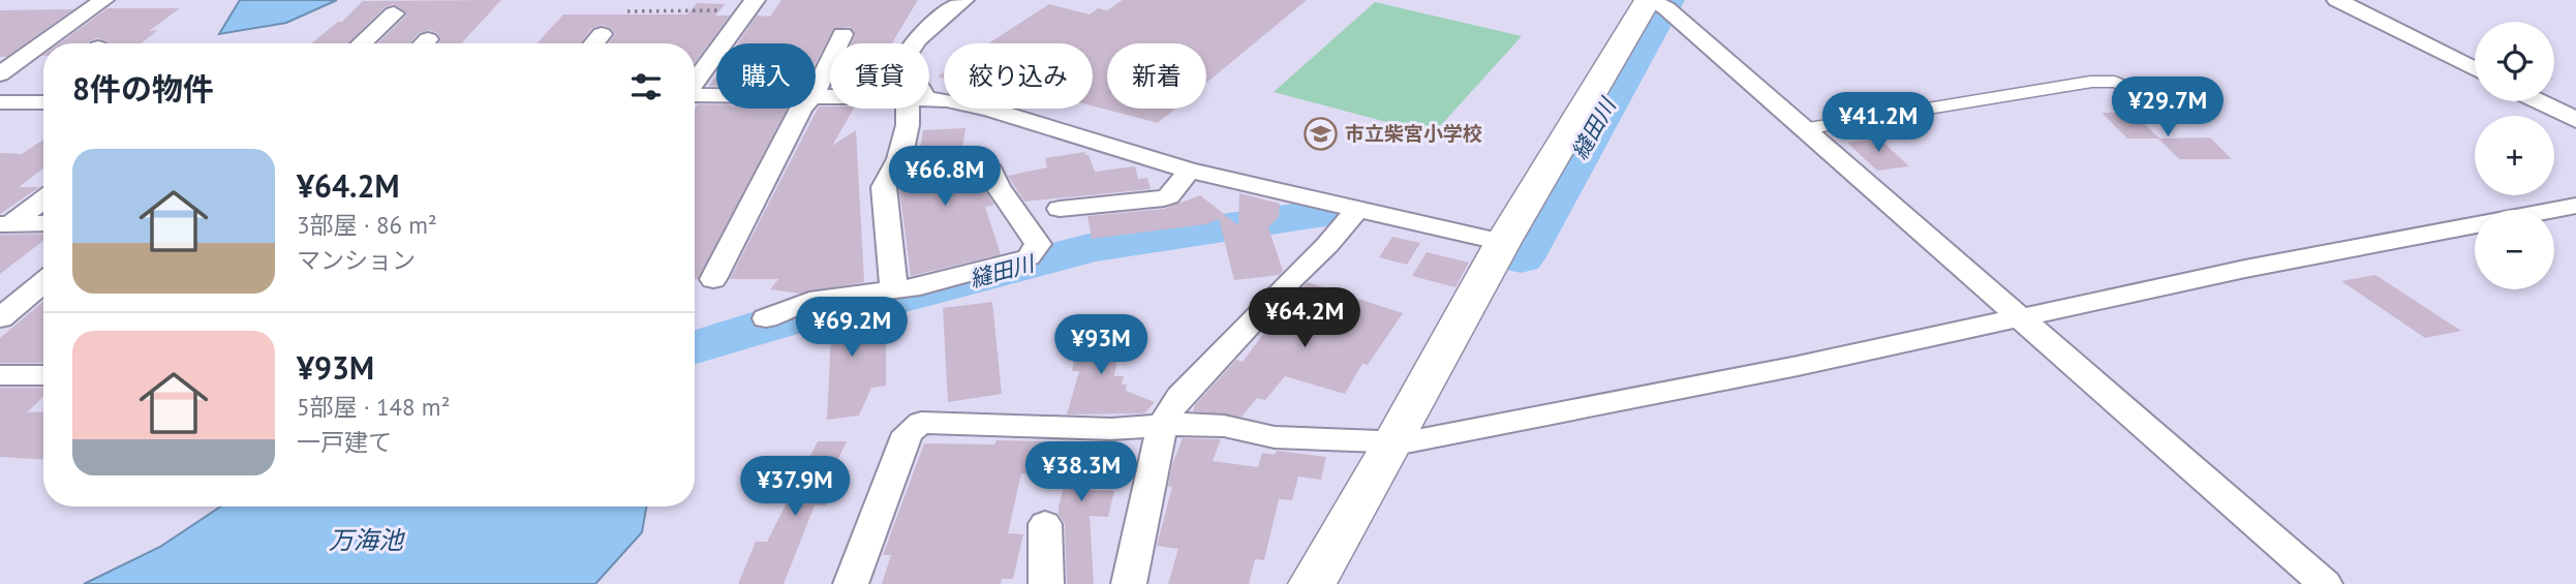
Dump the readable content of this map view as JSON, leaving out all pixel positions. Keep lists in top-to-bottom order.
{
  "water": ["縫田川", "万海池"],
  "places": {
    "school or university": ["市立柴宮小学校"]
  },
  "page": {
    "map_buttons": ["+", "−"],
    "chip": [
      "購入",
      "賃貸",
      "絞り込み",
      "新着"
    ],
    "heading": "8件の物件",
    "price": [
      "¥29.7M",
      "¥41.2M",
      "¥66.8M",
      "¥64.2M",
      "¥69.2M",
      "¥93M",
      "¥38.3M",
      "¥37.9M"
    ],
    "list": [
      {
        "name": "¥64.2M",
        "note": "3部屋 · 86 m² · マンション"
      },
      {
        "name": "¥93M",
        "note": "5部屋 · 148 m² · 一戸建て"
      }
    ]
  }
}
